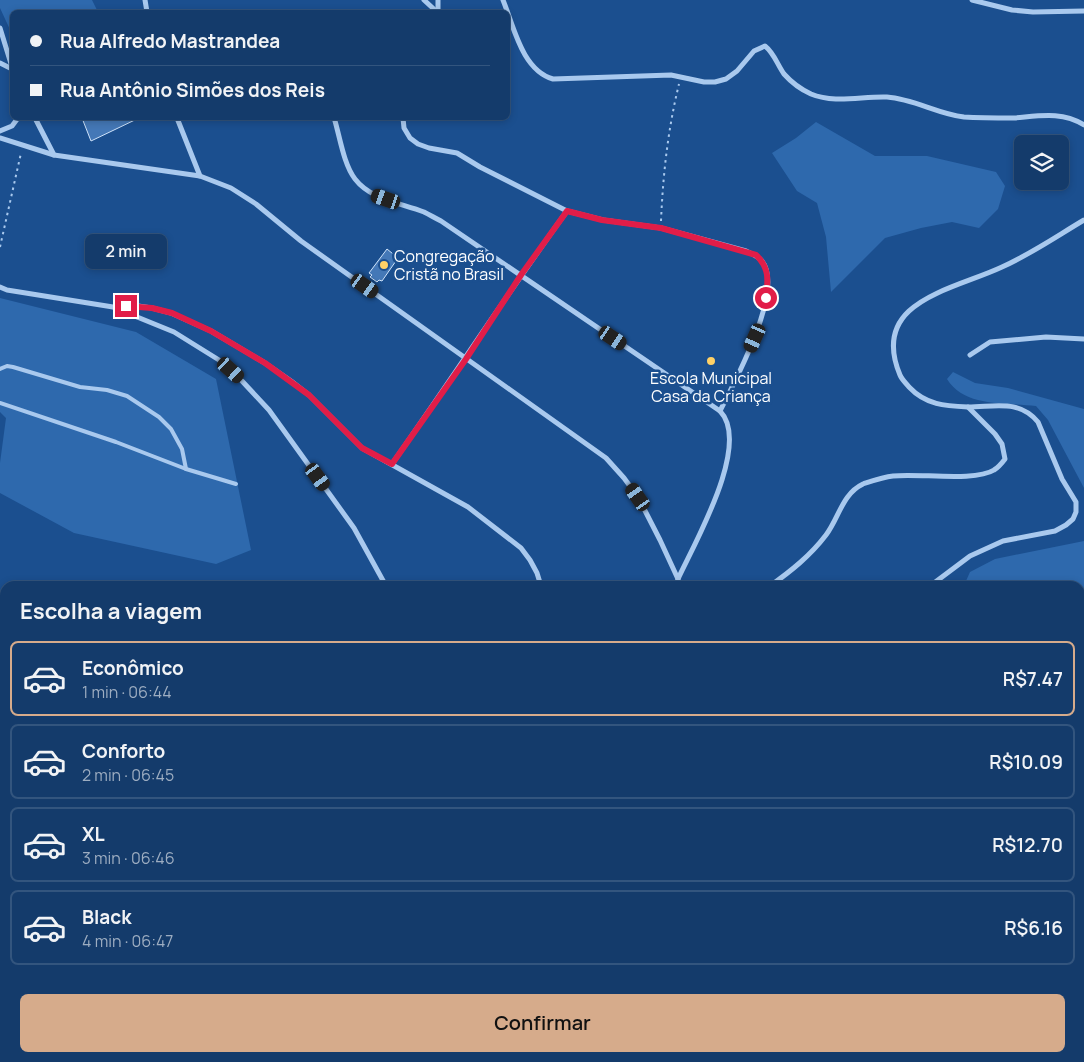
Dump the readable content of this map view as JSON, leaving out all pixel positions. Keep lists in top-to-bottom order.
{
  "places": ["Congregação Cristã no Brasil", "Escola Municipal Casa da Criança"],
  "page": {
    "banner": ["Rua Alfredo Mastrandea", "Rua Antônio Simões dos Reis"],
    "bubble": "2 min",
    "heading": "Escolha a viagem",
    "list": [
      {
        "name": "Econômico",
        "note": "1 min · 06:44",
        "value": "R$7.47"
      },
      {
        "name": "Conforto",
        "note": "2 min · 06:45",
        "value": "R$10.09"
      },
      {
        "name": "XL",
        "note": "3 min · 06:46",
        "value": "R$12.70"
      },
      {
        "name": "Black",
        "note": "4 min · 06:47",
        "value": "R$6.16"
      }
    ],
    "buttons": "Confirmar"
  }
}
